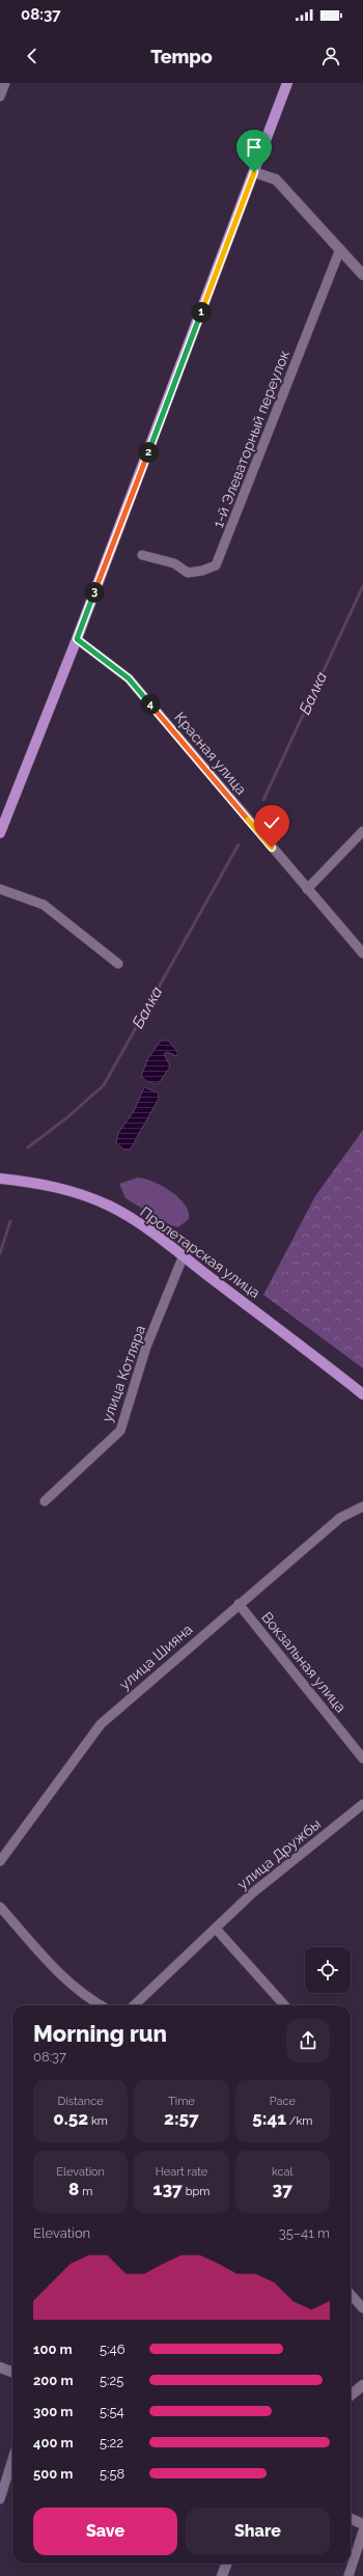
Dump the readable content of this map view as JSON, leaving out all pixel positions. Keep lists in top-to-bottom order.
{
  "streets": {
    "main road": ["Пролетарская улица"],
    "street": [
      "1-й Элеваторный переулок",
      "Красная улица",
      "улица Котляра",
      "улица Шияна",
      "Вокзальная улица",
      "улица Дружбы"
    ]
  },
  "crossings": [
    ["Пролетарская улица", "улица Котляра"],
    ["улица Шияна", "Вокзальная улица"]
  ],
  "water": ["Балка"],
  "page": {
    "status": "08:37",
    "header": "Tempo",
    "pins": [
      "1",
      "2",
      "3",
      "4"
    ],
    "heading": ["Morning run", "08:37"],
    "stats": [
      ["Distance", "0.52 km"],
      ["Time", "2:57"],
      ["Pace", "5:41 /km"],
      ["Elevation", "8 m"],
      ["Heart rate", "137 bpm"],
      ["kcal", "37"]
    ],
    "chart": ["Elevation", "35–41 m"],
    "list": [
      {
        "name": "100 m",
        "note": "5:46"
      },
      {
        "name": "200 m",
        "note": "5:25"
      },
      {
        "name": "300 m",
        "note": "5:54"
      },
      {
        "name": "400 m",
        "note": "5:22"
      },
      {
        "name": "500 m",
        "note": "5:58"
      }
    ],
    "buttons": ["Save", "Share"]
  }
}
